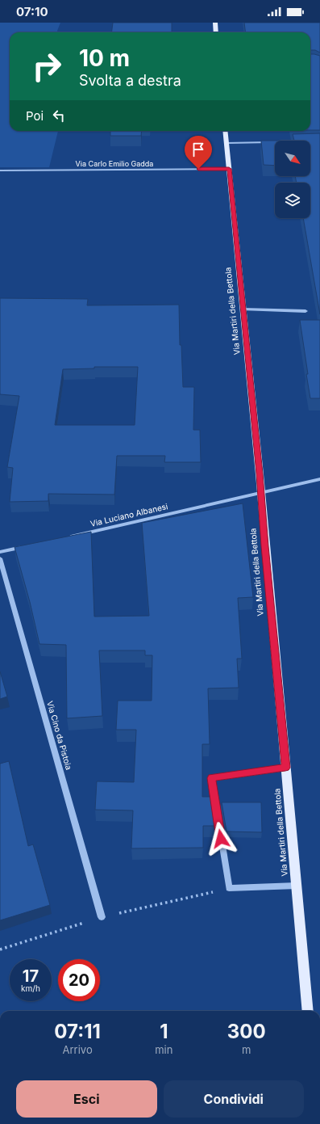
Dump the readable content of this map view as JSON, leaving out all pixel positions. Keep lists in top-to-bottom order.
{
  "streets": {
    "main road": ["Via Martiri della Bettola"],
    "street": ["Via Carlo Emilio Gadda", "Via Luciano Albanesi", "Via Cino da Pistoia"]
  },
  "crossings": [
    ["Via Carlo Emilio Gadda", "Via Martiri della Bettola"],
    ["Via Martiri della Bettola", "Via Luciano Albanesi"]
  ],
  "north": "bottom right",
  "page": {
    "status": "07:10",
    "turn": ["10 m", "Svolta a destra"],
    "then": "Poi",
    "speed": "17 km/h",
    "limit": "20",
    "eta": [
      "07:11",
      "Arrivo",
      "1",
      "min",
      "300",
      "m"
    ],
    "buttons": ["Esci", "Condividi"]
  }
}
